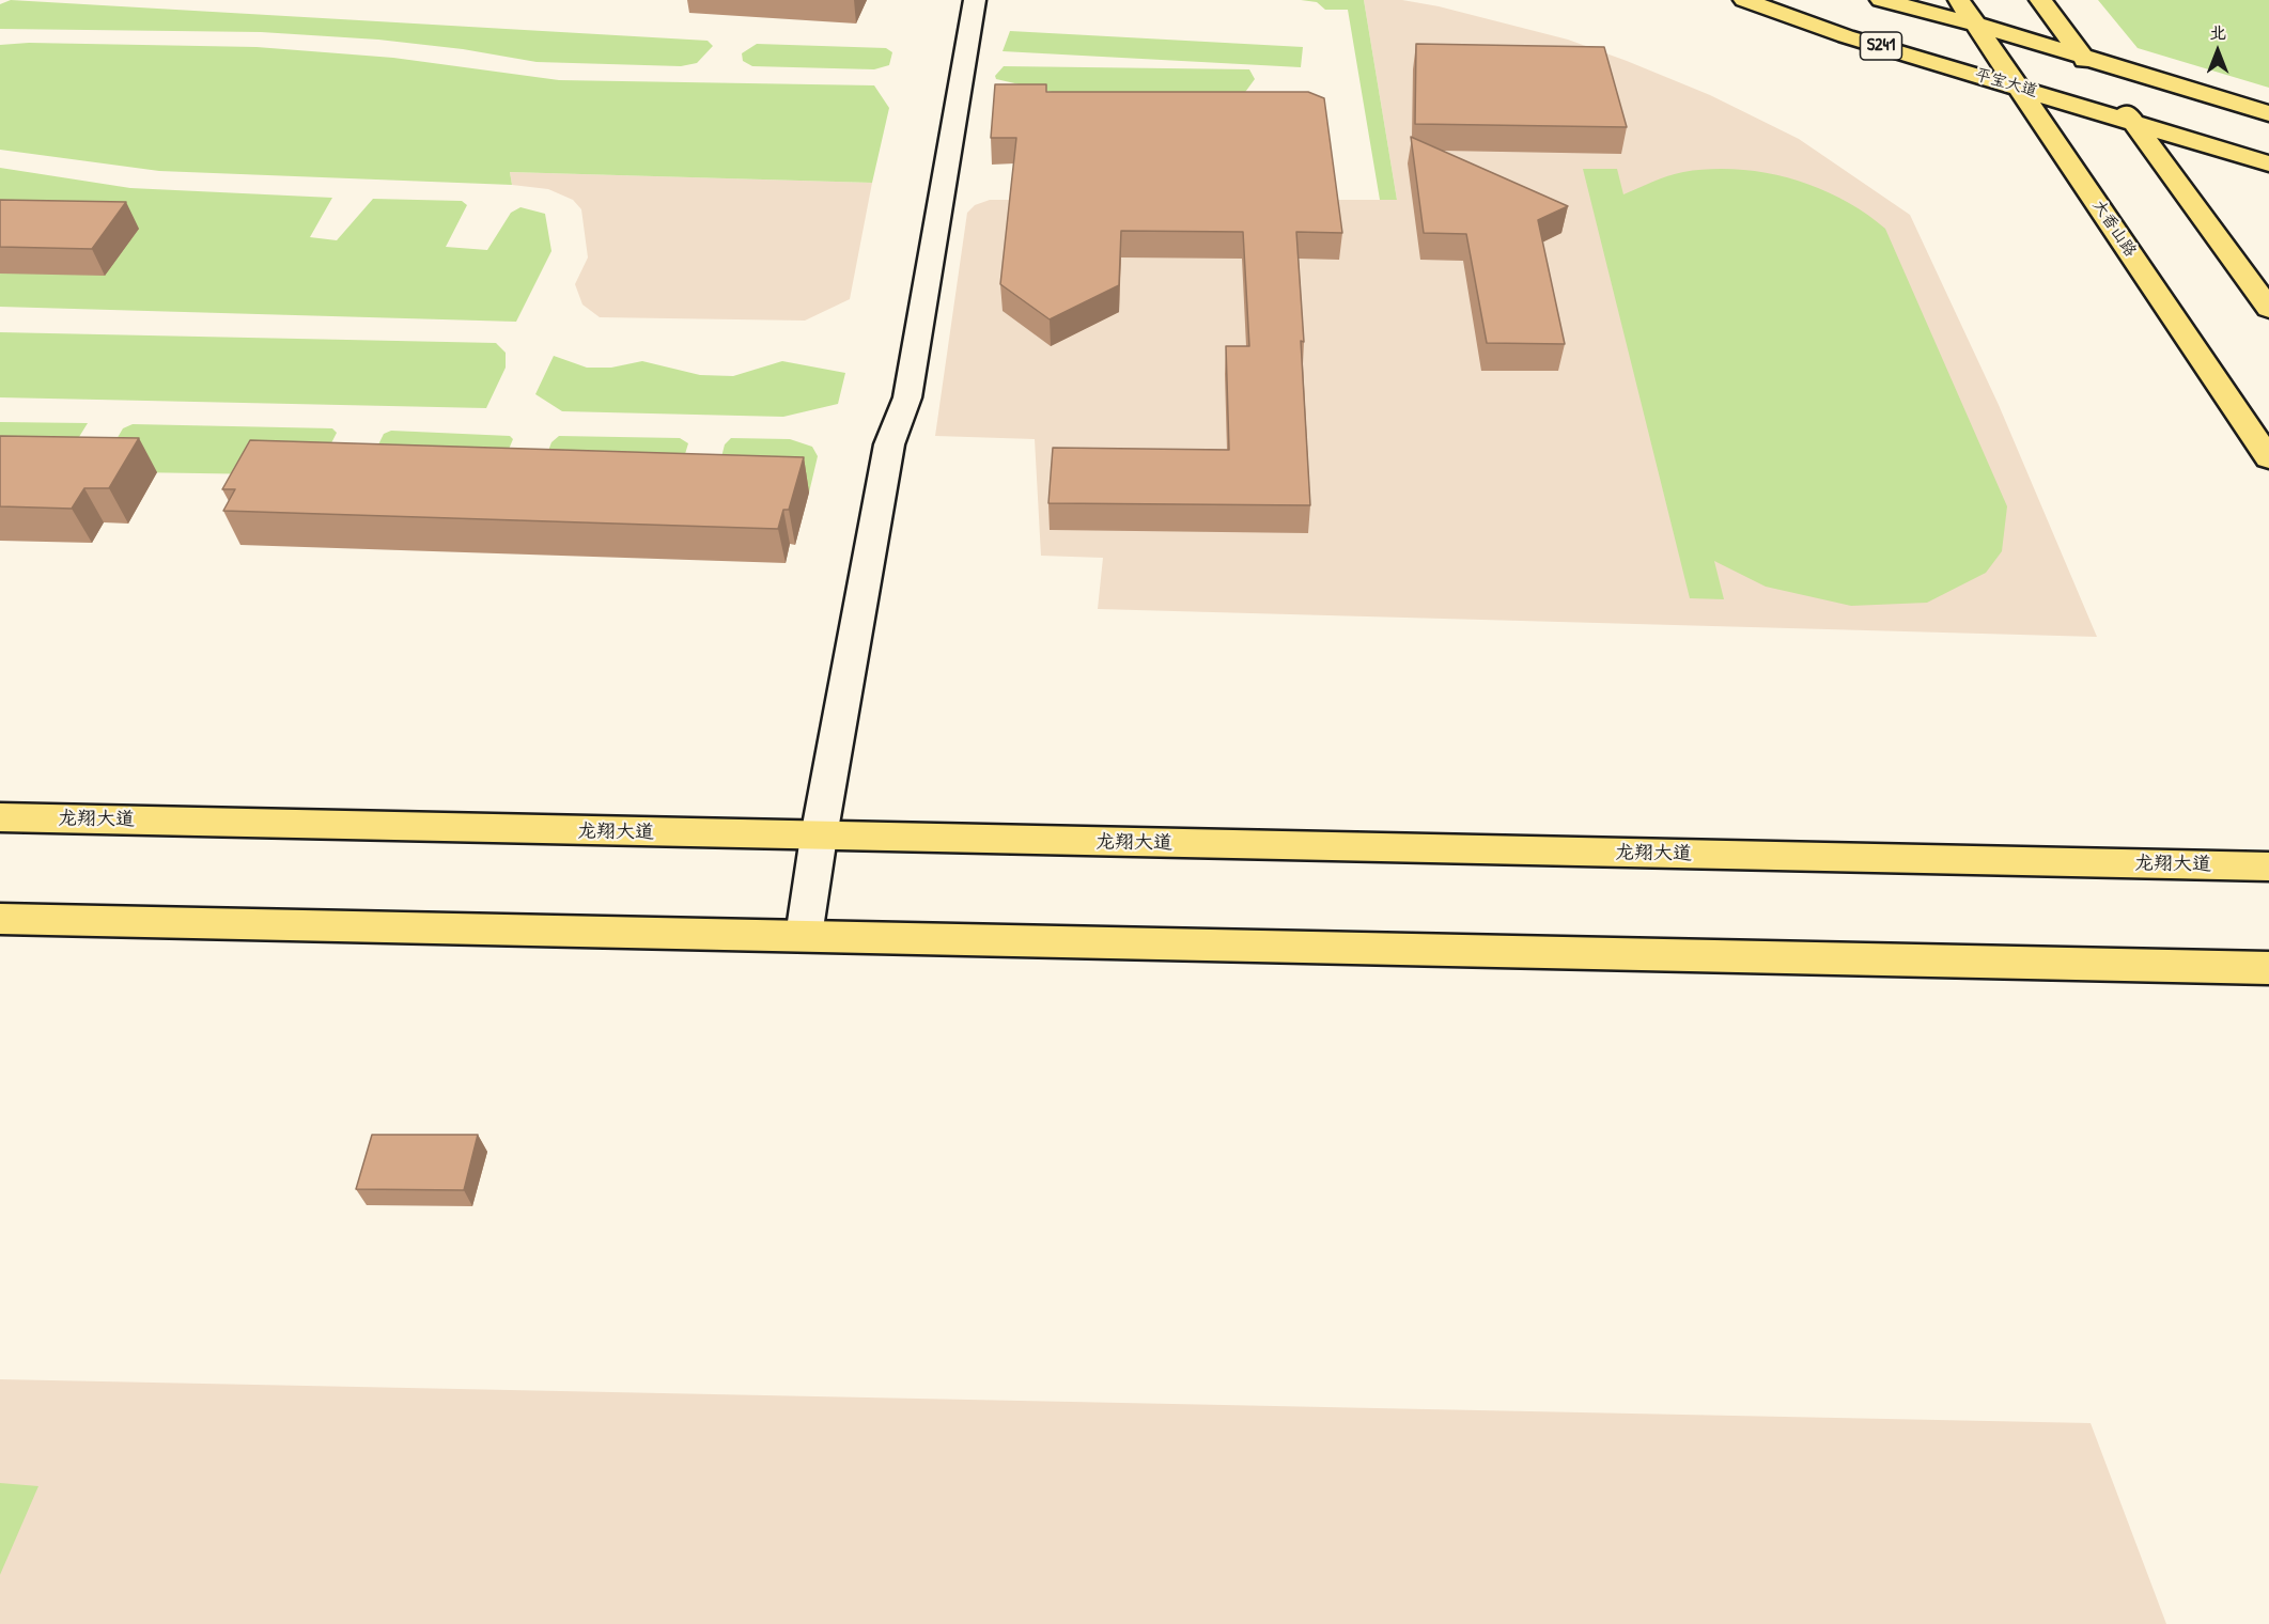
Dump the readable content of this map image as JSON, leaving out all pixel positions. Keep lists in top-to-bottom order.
{
  "streets": {
    "main road": [
      "S241",
      "平宝大道",
      "大香山路",
      "龙翔大道"
    ]
  },
  "crossings": [
    ["S241", "大香山路"],
    ["平宝大道", "大香山路"]
  ],
  "north": "top"
}
